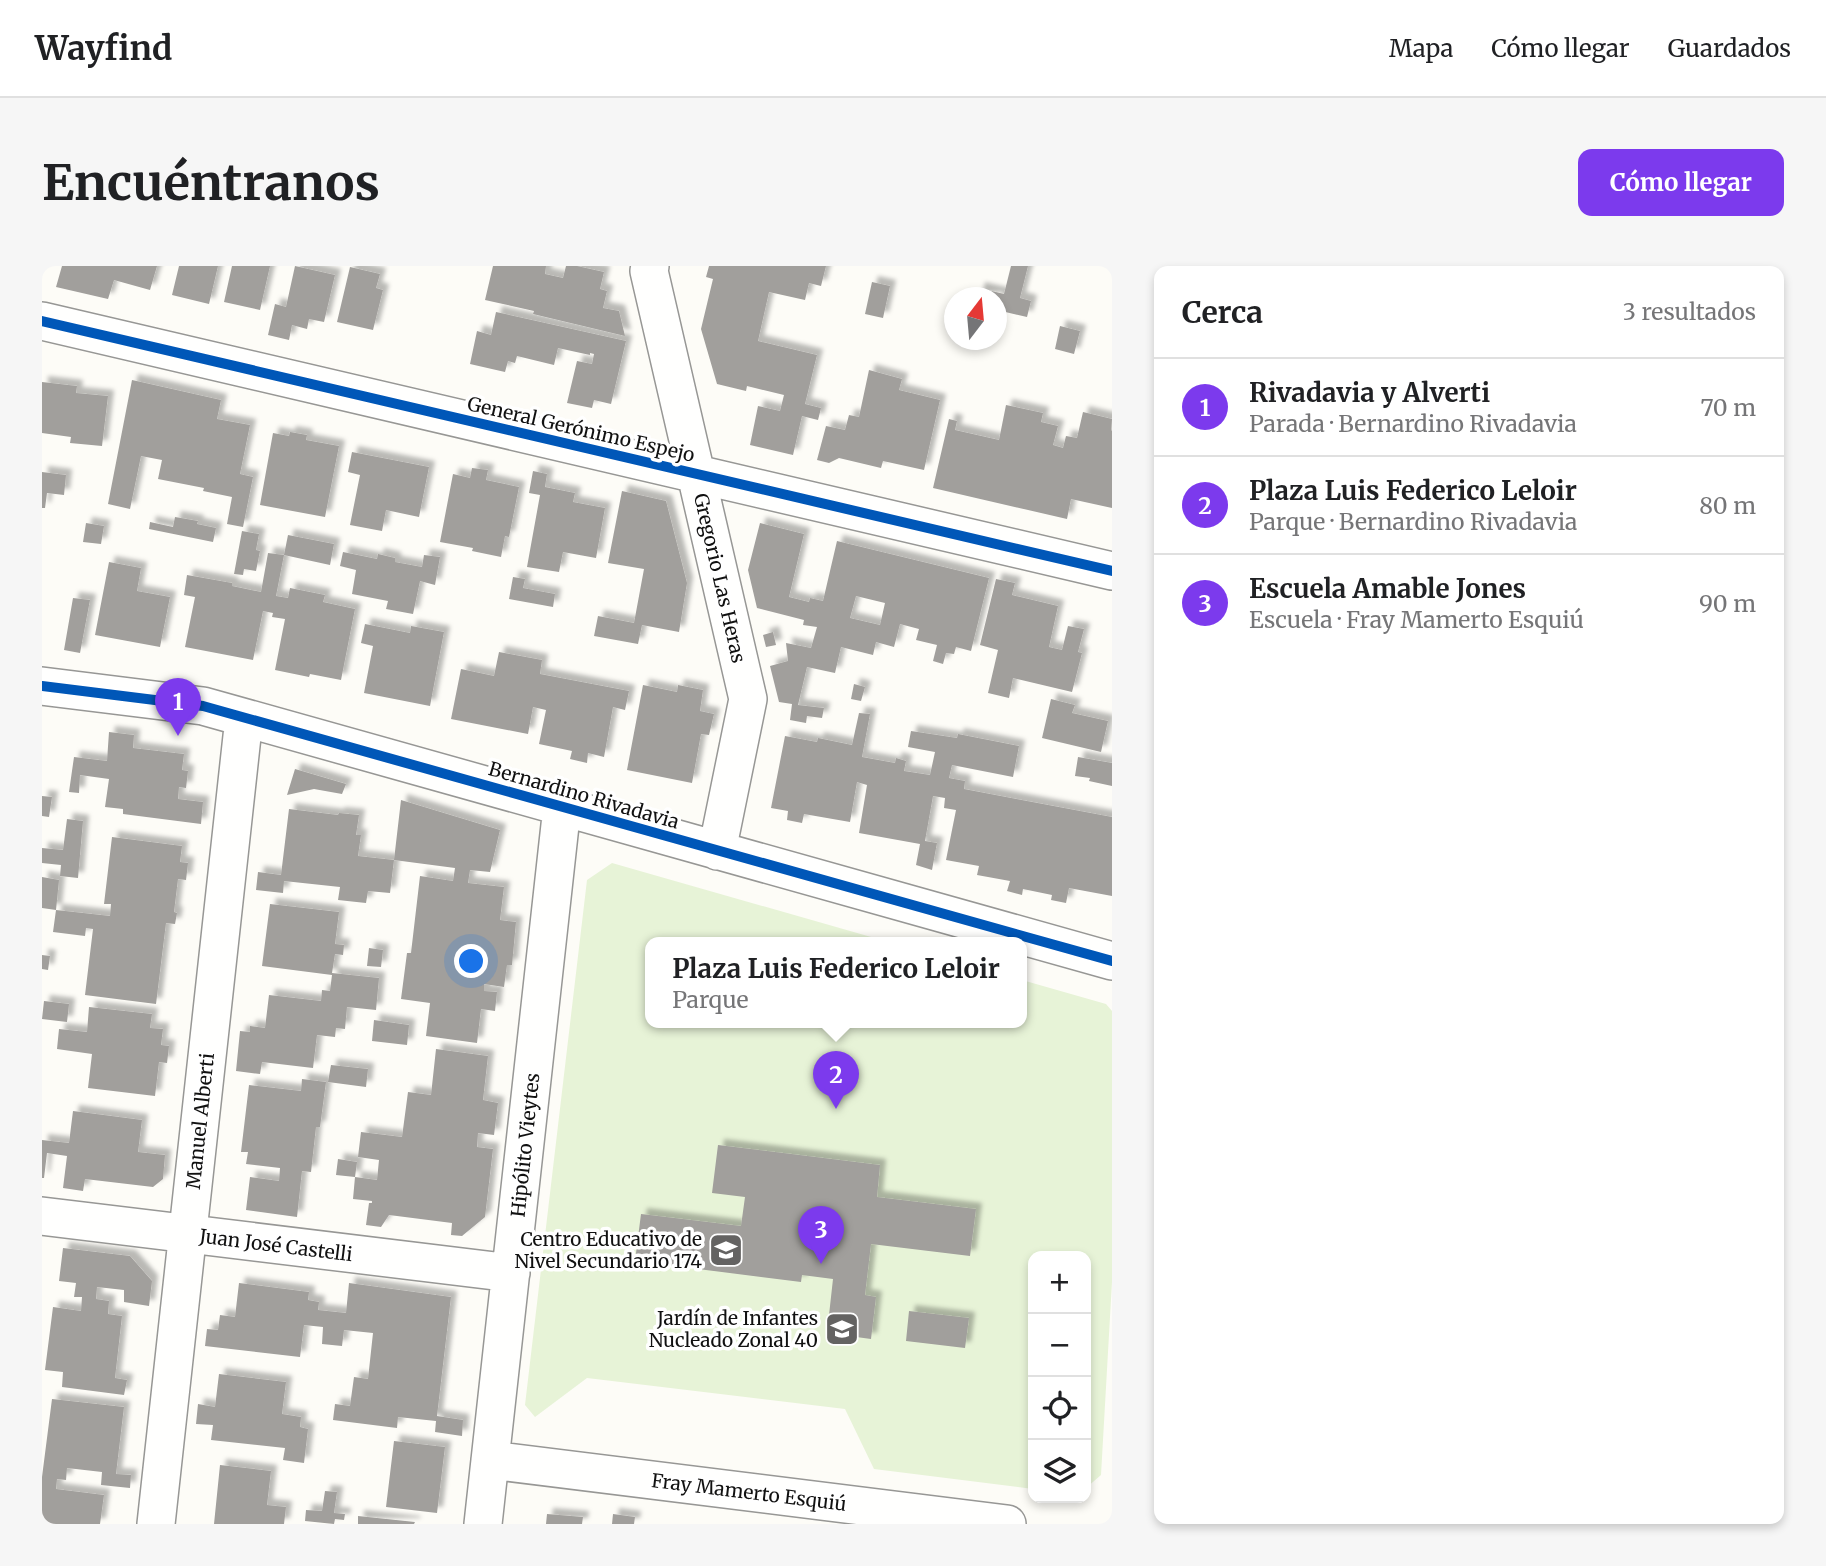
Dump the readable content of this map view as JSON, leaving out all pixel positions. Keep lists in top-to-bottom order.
{
  "streets": {
    "street": [
      "General Gerónimo Espejo",
      "Gregorio Las Heras",
      "Bernardino Rivadavia",
      "Manuel Alberti",
      "Hipólito Vieytes",
      "Juan José Castelli",
      "Fray Mamerto Esquiú"
    ]
  },
  "crossings": [
    ["General Gerónimo Espejo", "Gregorio Las Heras"],
    ["Gregorio Las Heras", "Bernardino Rivadavia"],
    ["Bernardino Rivadavia", "Manuel Alberti"],
    ["Bernardino Rivadavia", "Hipólito Vieytes"],
    ["Manuel Alberti", "Juan José Castelli"],
    ["Hipólito Vieytes", "Juan José Castelli"],
    ["Hipólito Vieytes", "Fray Mamerto Esquiú"]
  ],
  "places": {
    "school or university": ["Centro Educativo de Nivel Secundario 174", "Jardín de Infantes Nucleado Zonal 40"]
  },
  "north": "top",
  "page": {
    "header": "Wayfind",
    "nav": ["Mapa", "Cómo llegar", "Guardados"],
    "buttons": "Cómo llegar",
    "title": "Encuéntranos",
    "heading": ["Cerca", "3 resultados"],
    "list": [
      {
        "mark": "1",
        "name": "Rivadavia y Alverti",
        "note": "Parada · Bernardino Rivadavia",
        "value": "70 m"
      },
      {
        "mark": "2",
        "name": "Plaza Luis Federico Leloir",
        "note": "Parque · Bernardino Rivadavia",
        "value": "80 m"
      },
      {
        "mark": "3",
        "name": "Escuela Amable Jones",
        "note": "Escuela · Fray Mamerto Esquiú",
        "value": "90 m"
      }
    ],
    "pins": ["1", "2", "3"],
    "popup": ["Plaza Luis Federico Leloir", "Parque"],
    "map_buttons": ["+", "−"]
  }
}
